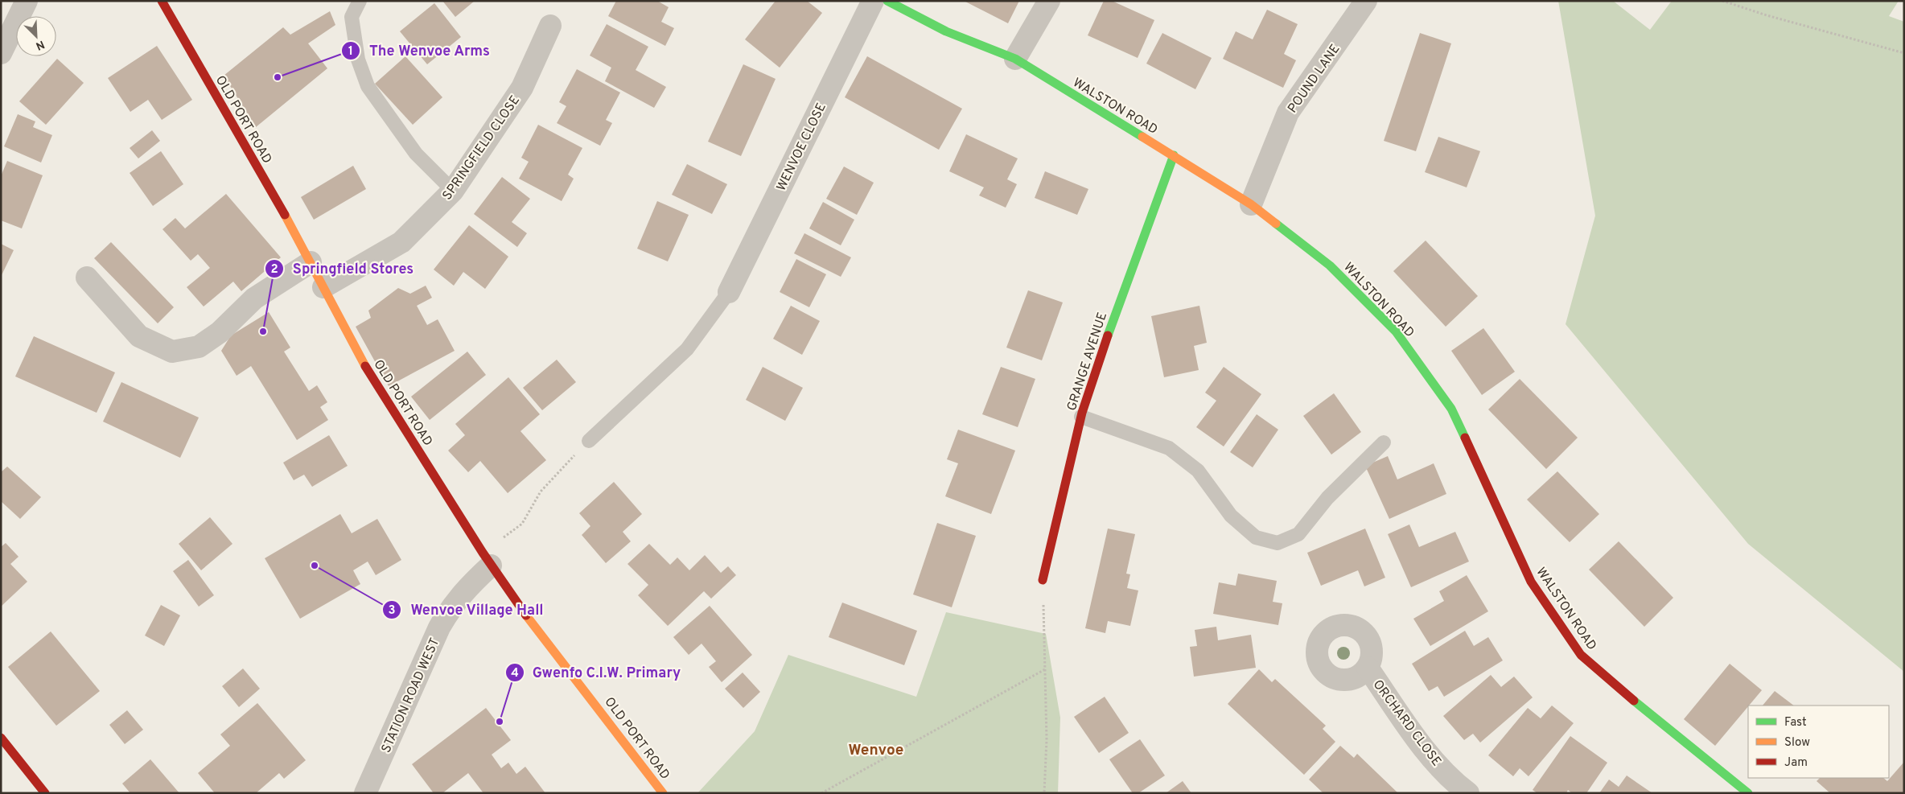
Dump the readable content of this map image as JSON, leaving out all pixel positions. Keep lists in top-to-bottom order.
{
  "streets": {
    "street": [
      "POUND LANE",
      "WALSTON ROAD",
      "OLD PORT ROAD",
      "WENVOE CLOSE",
      "SPRINGFIELD CLOSE",
      "GRANGE AVENUE",
      "STATION ROAD WEST",
      "ORCHARD CLOSE"
    ]
  },
  "crossings": [
    ["POUND LANE", "WALSTON ROAD"],
    ["WALSTON ROAD", "GRANGE AVENUE"],
    ["OLD PORT ROAD", "SPRINGFIELD CLOSE"],
    ["OLD PORT ROAD", "STATION ROAD WEST"]
  ],
  "districts": ["Wenvoe"],
  "places": [
    "The Wenvoe Arms",
    "Springfield Stores",
    "Wenvoe Village Hall",
    "Gwenfo C.I.W. Primary"
  ],
  "legend": ["Fast", "Slow", "Jam"],
  "north": "bottom right"
}
